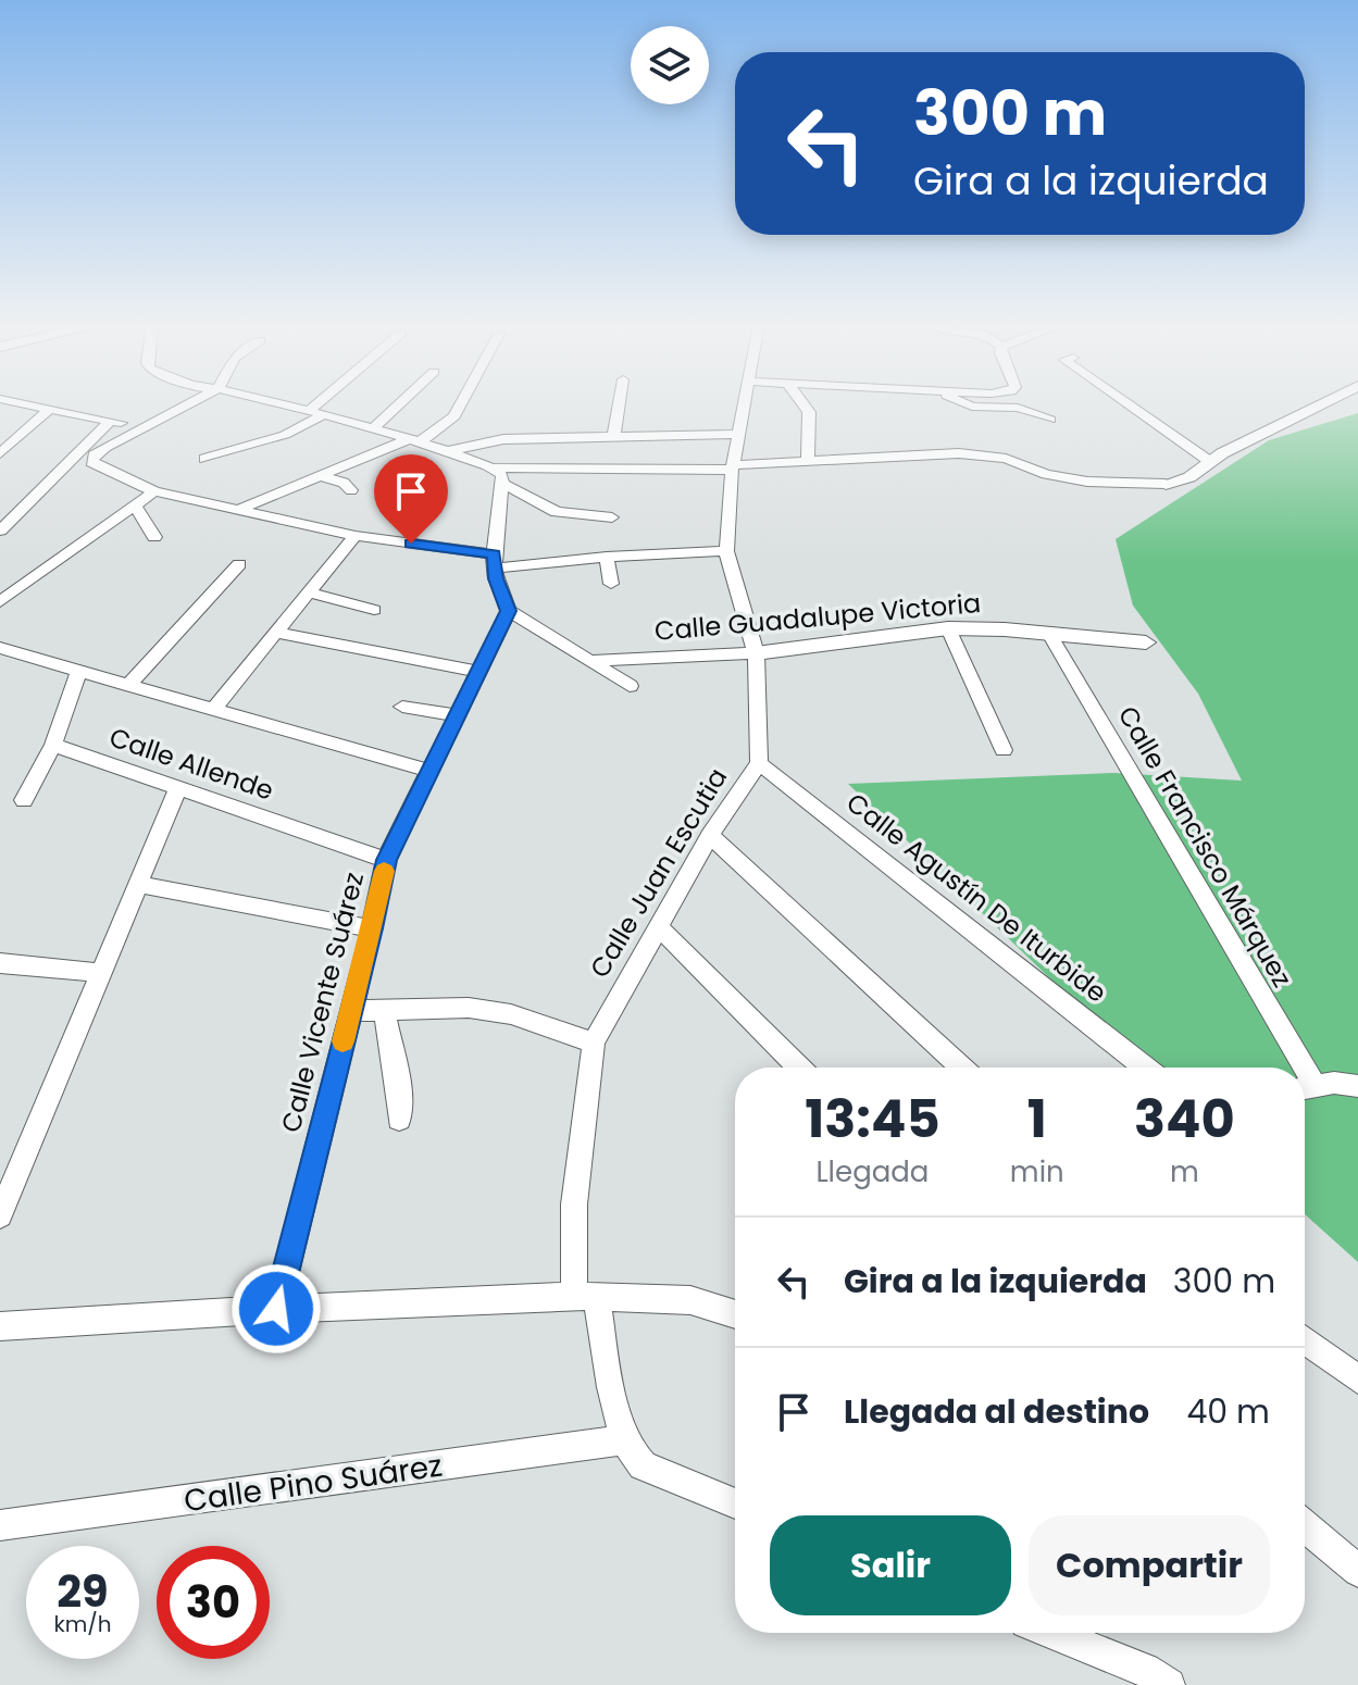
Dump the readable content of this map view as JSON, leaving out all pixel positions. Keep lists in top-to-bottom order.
{
  "streets": {
    "street": [
      "Calle Guadalupe Victoria",
      "Calle Allende",
      "Calle Francisco Márquez",
      "Calle Juan Escutia",
      "Calle Agustín De Iturbide",
      "Calle Vicente Suárez",
      "Calle Pino Suárez"
    ]
  },
  "crossings": [
    ["Calle Guadalupe Victoria", "Calle Francisco Márquez"],
    ["Calle Guadalupe Victoria", "Calle Juan Escutia"],
    ["Calle Allende", "Calle Vicente Suárez"],
    ["Calle Juan Escutia", "Calle Agustín De Iturbide"]
  ],
  "page": {
    "turn": ["300 m", "Gira a la izquierda"],
    "eta": [
      "13:45",
      "Llegada",
      "1",
      "min",
      "340",
      "m"
    ],
    "list": [
      {
        "name": "Gira a la izquierda",
        "value": "300 m"
      },
      {
        "name": "Llegada al destino",
        "value": "40 m"
      }
    ],
    "buttons": ["Salir", "Compartir"],
    "speed": "29 km/h",
    "limit": "30"
  }
}
